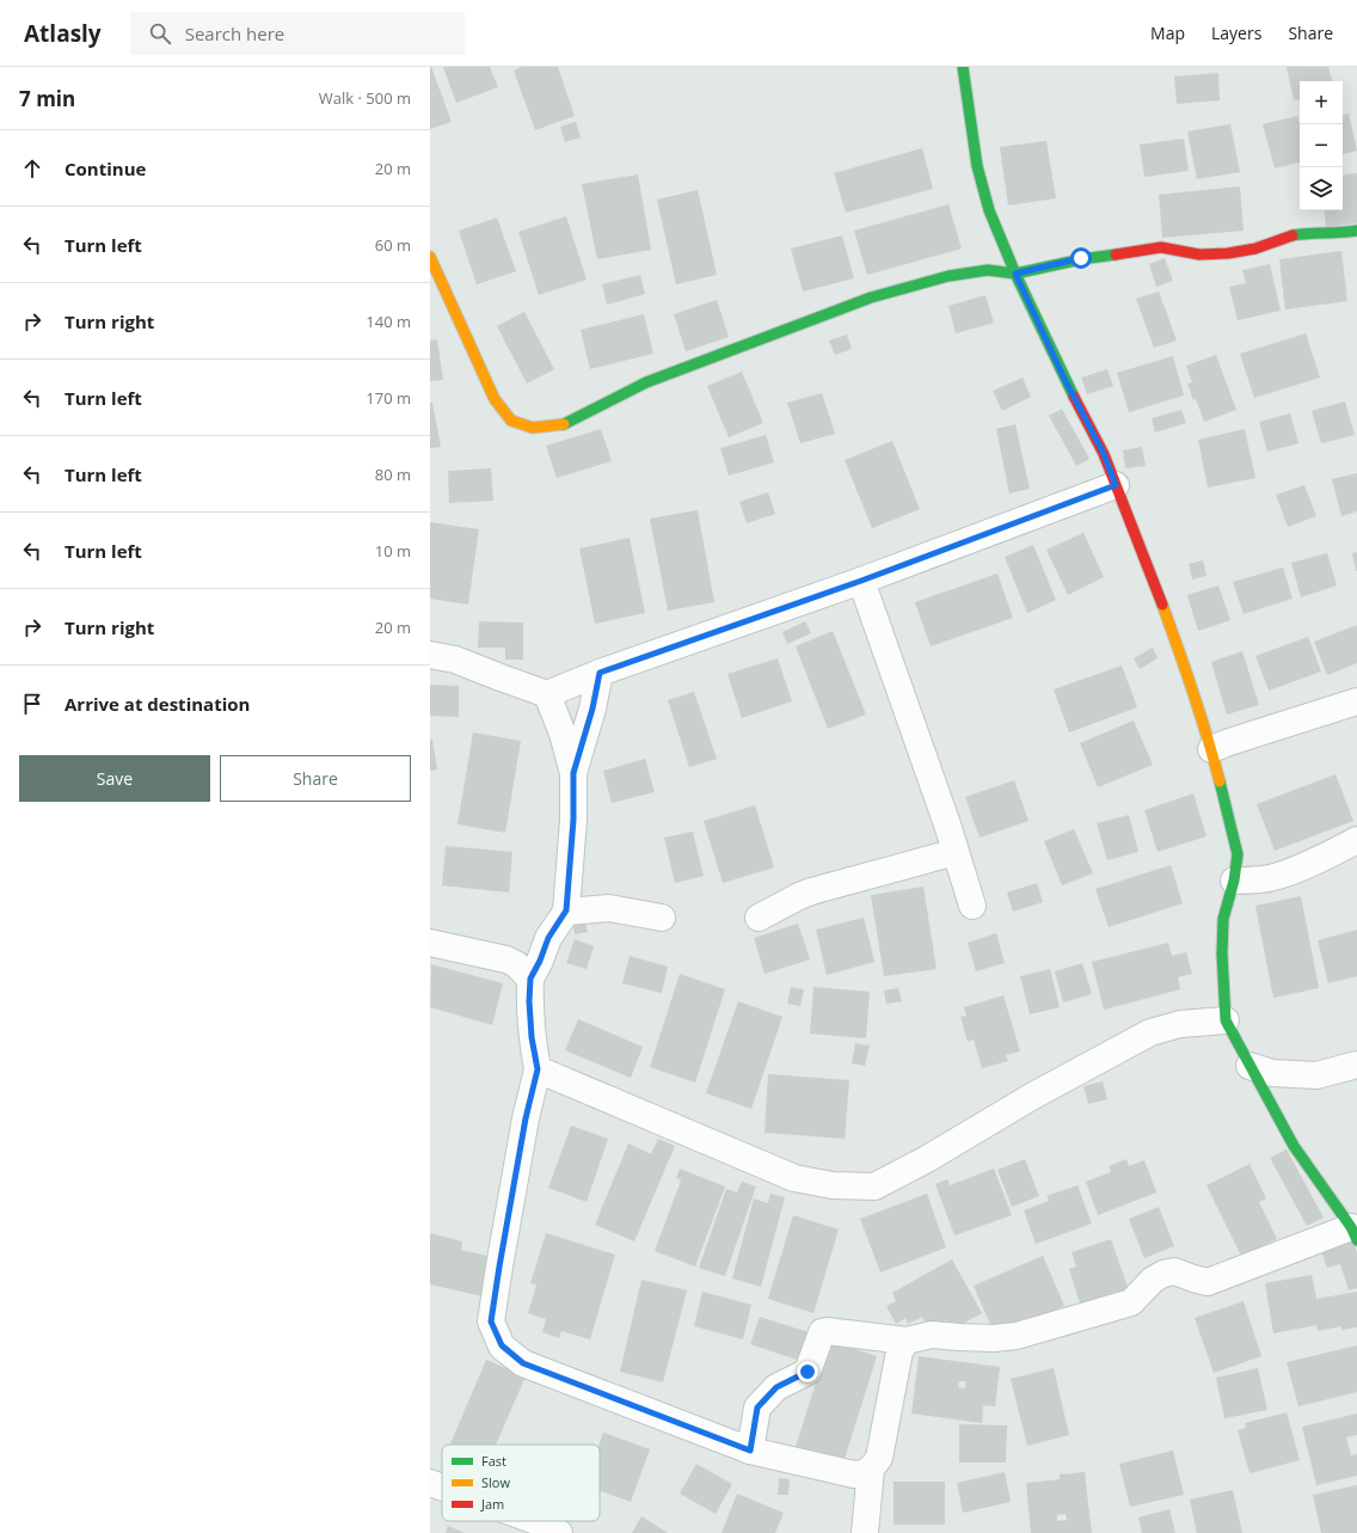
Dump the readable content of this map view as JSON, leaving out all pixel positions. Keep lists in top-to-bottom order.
{
  "legend": ["Fast", "Slow", "Jam"],
  "page": {
    "header": "Atlasly",
    "search": "Search here",
    "nav": ["Map", "Layers", "Share"],
    "heading": ["7 min", "Walk · 500 m"],
    "map_buttons": ["+", "−"],
    "list": [
      ["Continue", "20 m"],
      ["Turn left", "60 m"],
      ["Turn right", "140 m"],
      ["Turn left", "170 m"],
      ["Turn left", "80 m"],
      ["Turn left", "10 m"],
      ["Turn right", "20 m"],
      "Arrive at destination"
    ],
    "buttons": ["Save", "Share"]
  }
}
